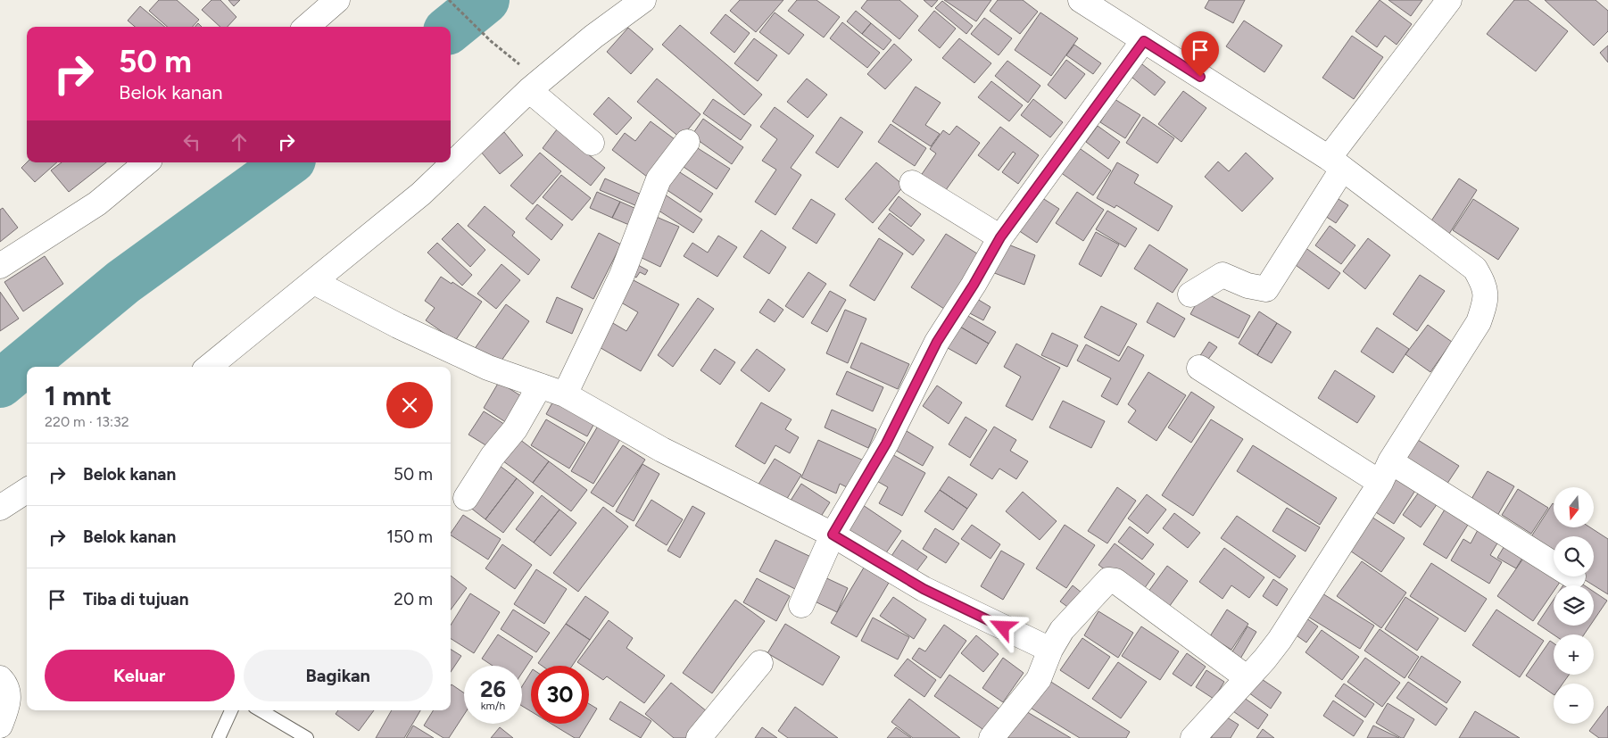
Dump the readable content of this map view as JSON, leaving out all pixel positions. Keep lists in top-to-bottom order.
{
  "north": "bottom",
  "page": {
    "turn": ["50 m", "Belok kanan"],
    "heading": ["1 mnt", "220 m · 13:32"],
    "list": [
      {
        "name": "Belok kanan",
        "value": "50 m"
      },
      {
        "name": "Belok kanan",
        "value": "150 m"
      },
      {
        "name": "Tiba di tujuan",
        "value": "20 m"
      }
    ],
    "map_buttons": ["+", "−"],
    "buttons": ["Keluar", "Bagikan"],
    "speed": "26 km/h",
    "limit": "30"
  }
}
